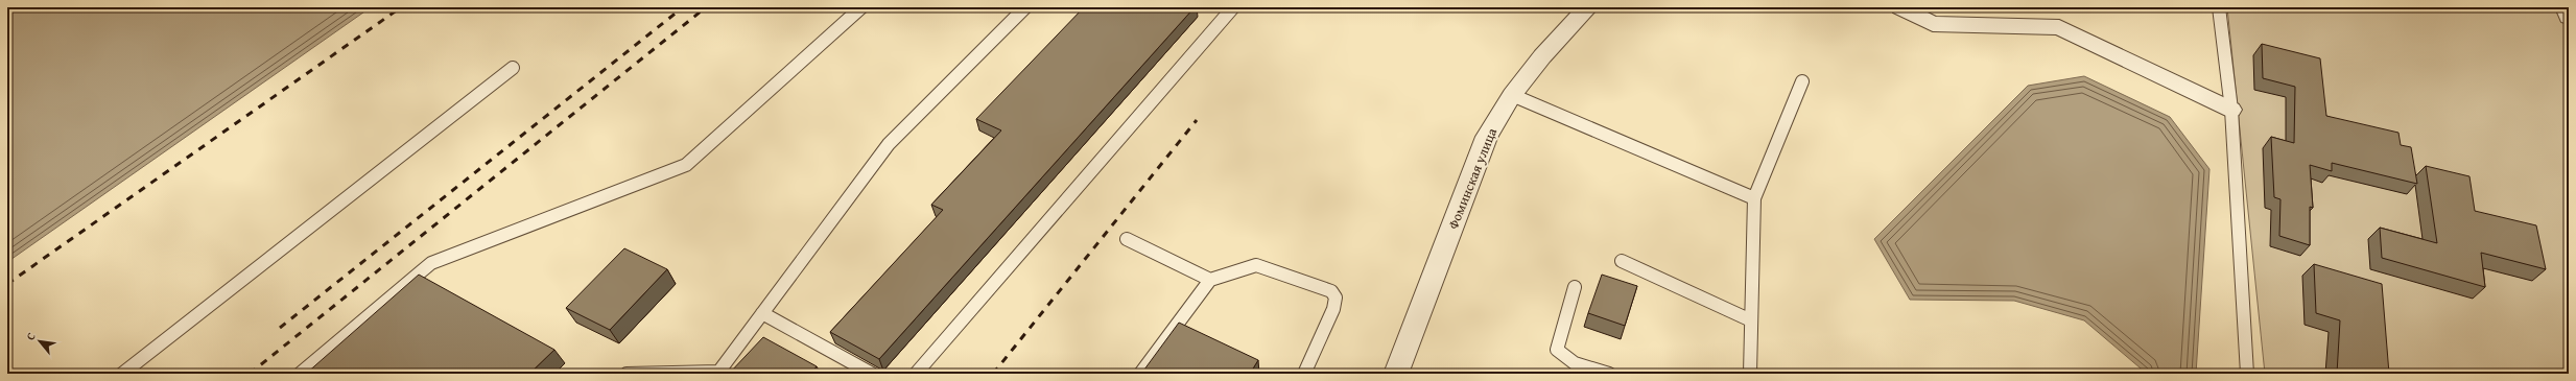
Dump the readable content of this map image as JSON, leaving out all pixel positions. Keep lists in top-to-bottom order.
{
  "streets": {
    "street": ["Фоминская улица"]
  },
  "north": "top left"
}
